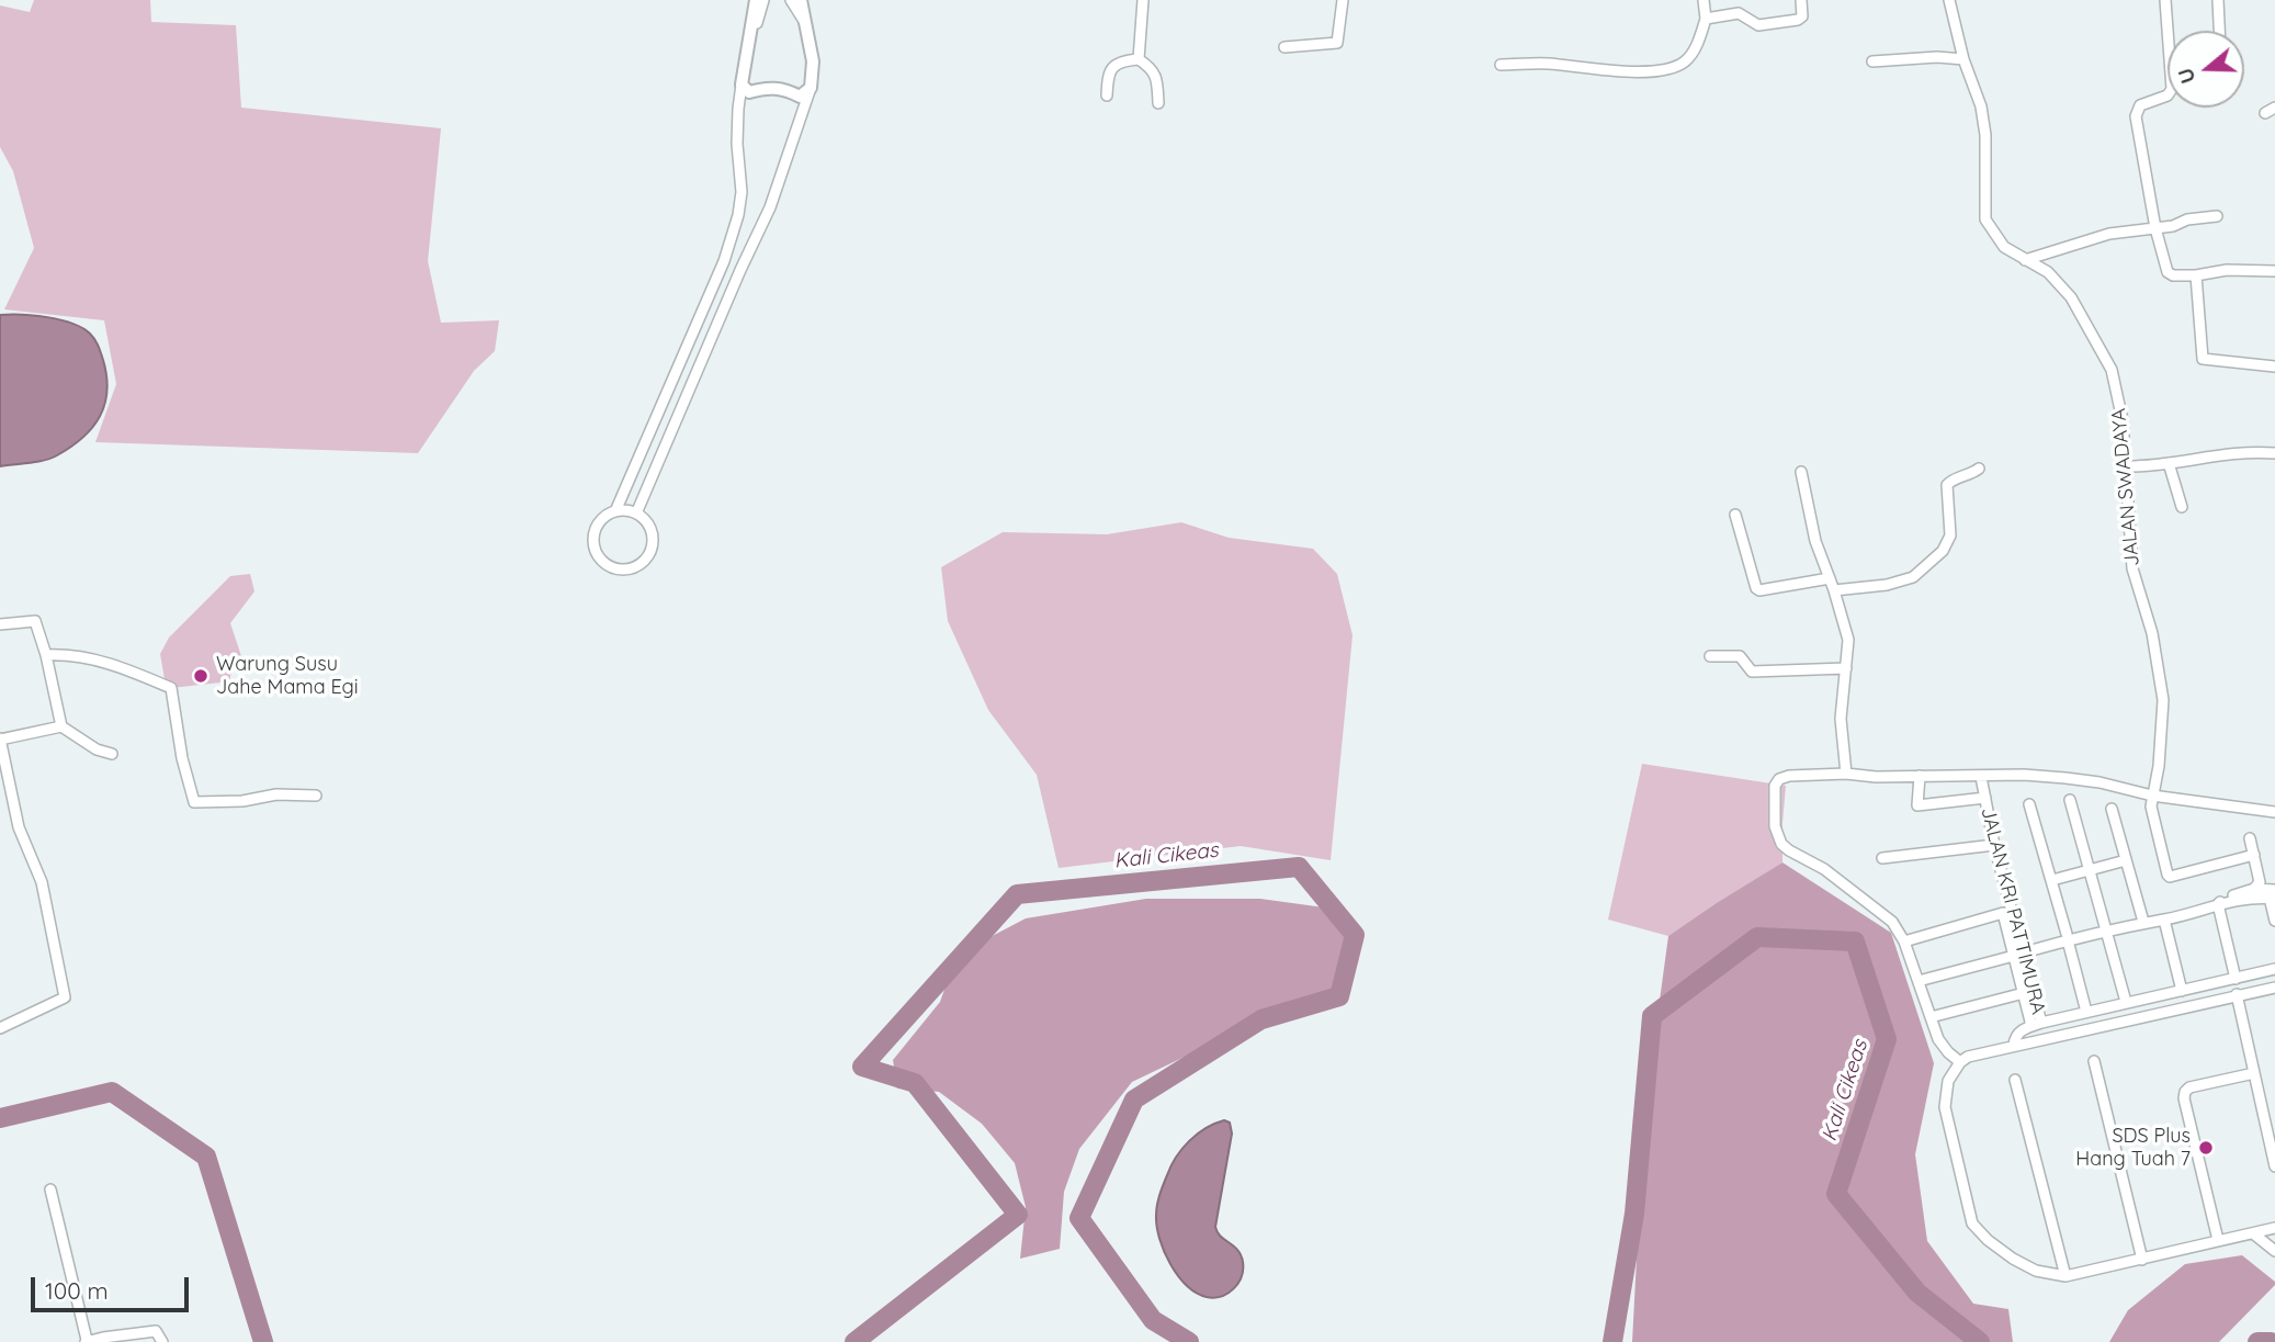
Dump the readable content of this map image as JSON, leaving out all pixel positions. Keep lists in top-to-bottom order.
{
  "streets": {
    "street": ["JALAN SWADAYA", "JALAN KRI PATTIMURA"]
  },
  "water": ["Kali Cikeas"],
  "places": ["Warung Susu Jahe Mama Egi", "SDS Plus Hang Tuah 7"],
  "scale_bar": "100 m",
  "north": "left"
}
